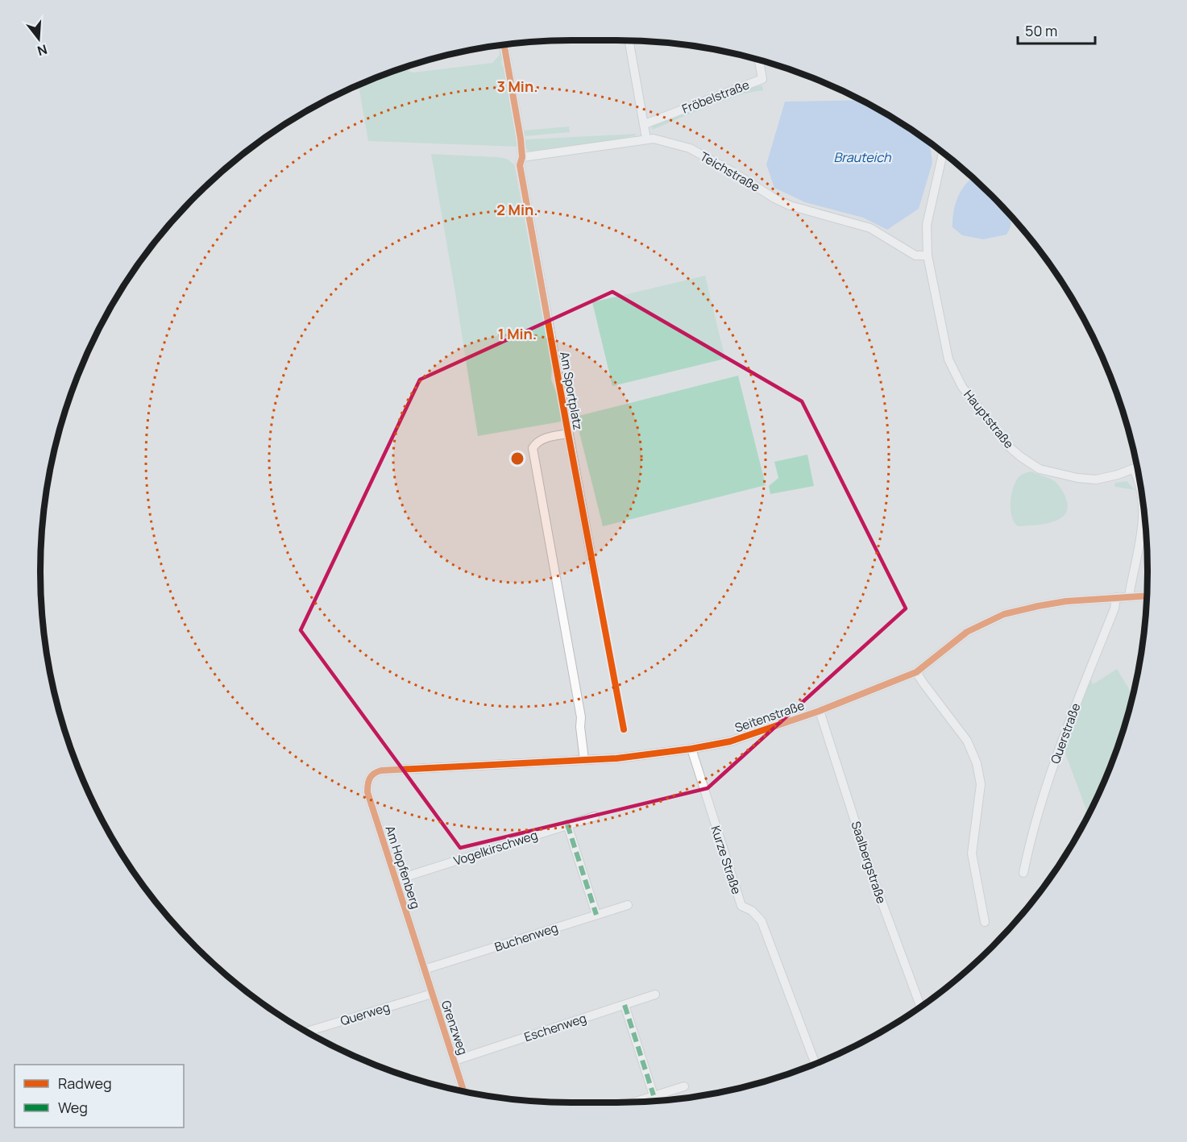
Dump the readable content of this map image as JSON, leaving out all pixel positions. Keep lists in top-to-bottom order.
{
  "streets": {
    "street": [
      "Fröbelstraße",
      "Teichstraße",
      "Am Sportplatz",
      "Hauptstraße",
      "Seitenstraße",
      "Querstraße",
      "Vogelkirschweg",
      "Kurze Straße",
      "Saalbergstraße",
      "Am Hopfenberg",
      "Buchenweg",
      "Querweg",
      "Grenzweg",
      "Eschenweg"
    ]
  },
  "crossings": [
    ["Teichstraße", "Am Sportplatz"],
    ["Teichstraße", "Hauptstraße"],
    ["Am Sportplatz", "Seitenstraße"],
    ["Seitenstraße", "Querstraße"],
    ["Seitenstraße", "Kurze Straße"],
    ["Seitenstraße", "Saalbergstraße"],
    ["Seitenstraße", "Am Hopfenberg"],
    ["Vogelkirschweg", "Am Hopfenberg"],
    ["Am Hopfenberg", "Buchenweg"],
    ["Am Hopfenberg", "Grenzweg"],
    ["Buchenweg", "Grenzweg"],
    ["Querweg", "Grenzweg"],
    ["Grenzweg", "Eschenweg"]
  ],
  "water": ["Brauteich"],
  "legend": ["Radweg", "Weg"],
  "scale_bar": "50 m",
  "north": "bottom",
  "rings": ["3 Min.", "2 Min.", "1 Min."]
}
